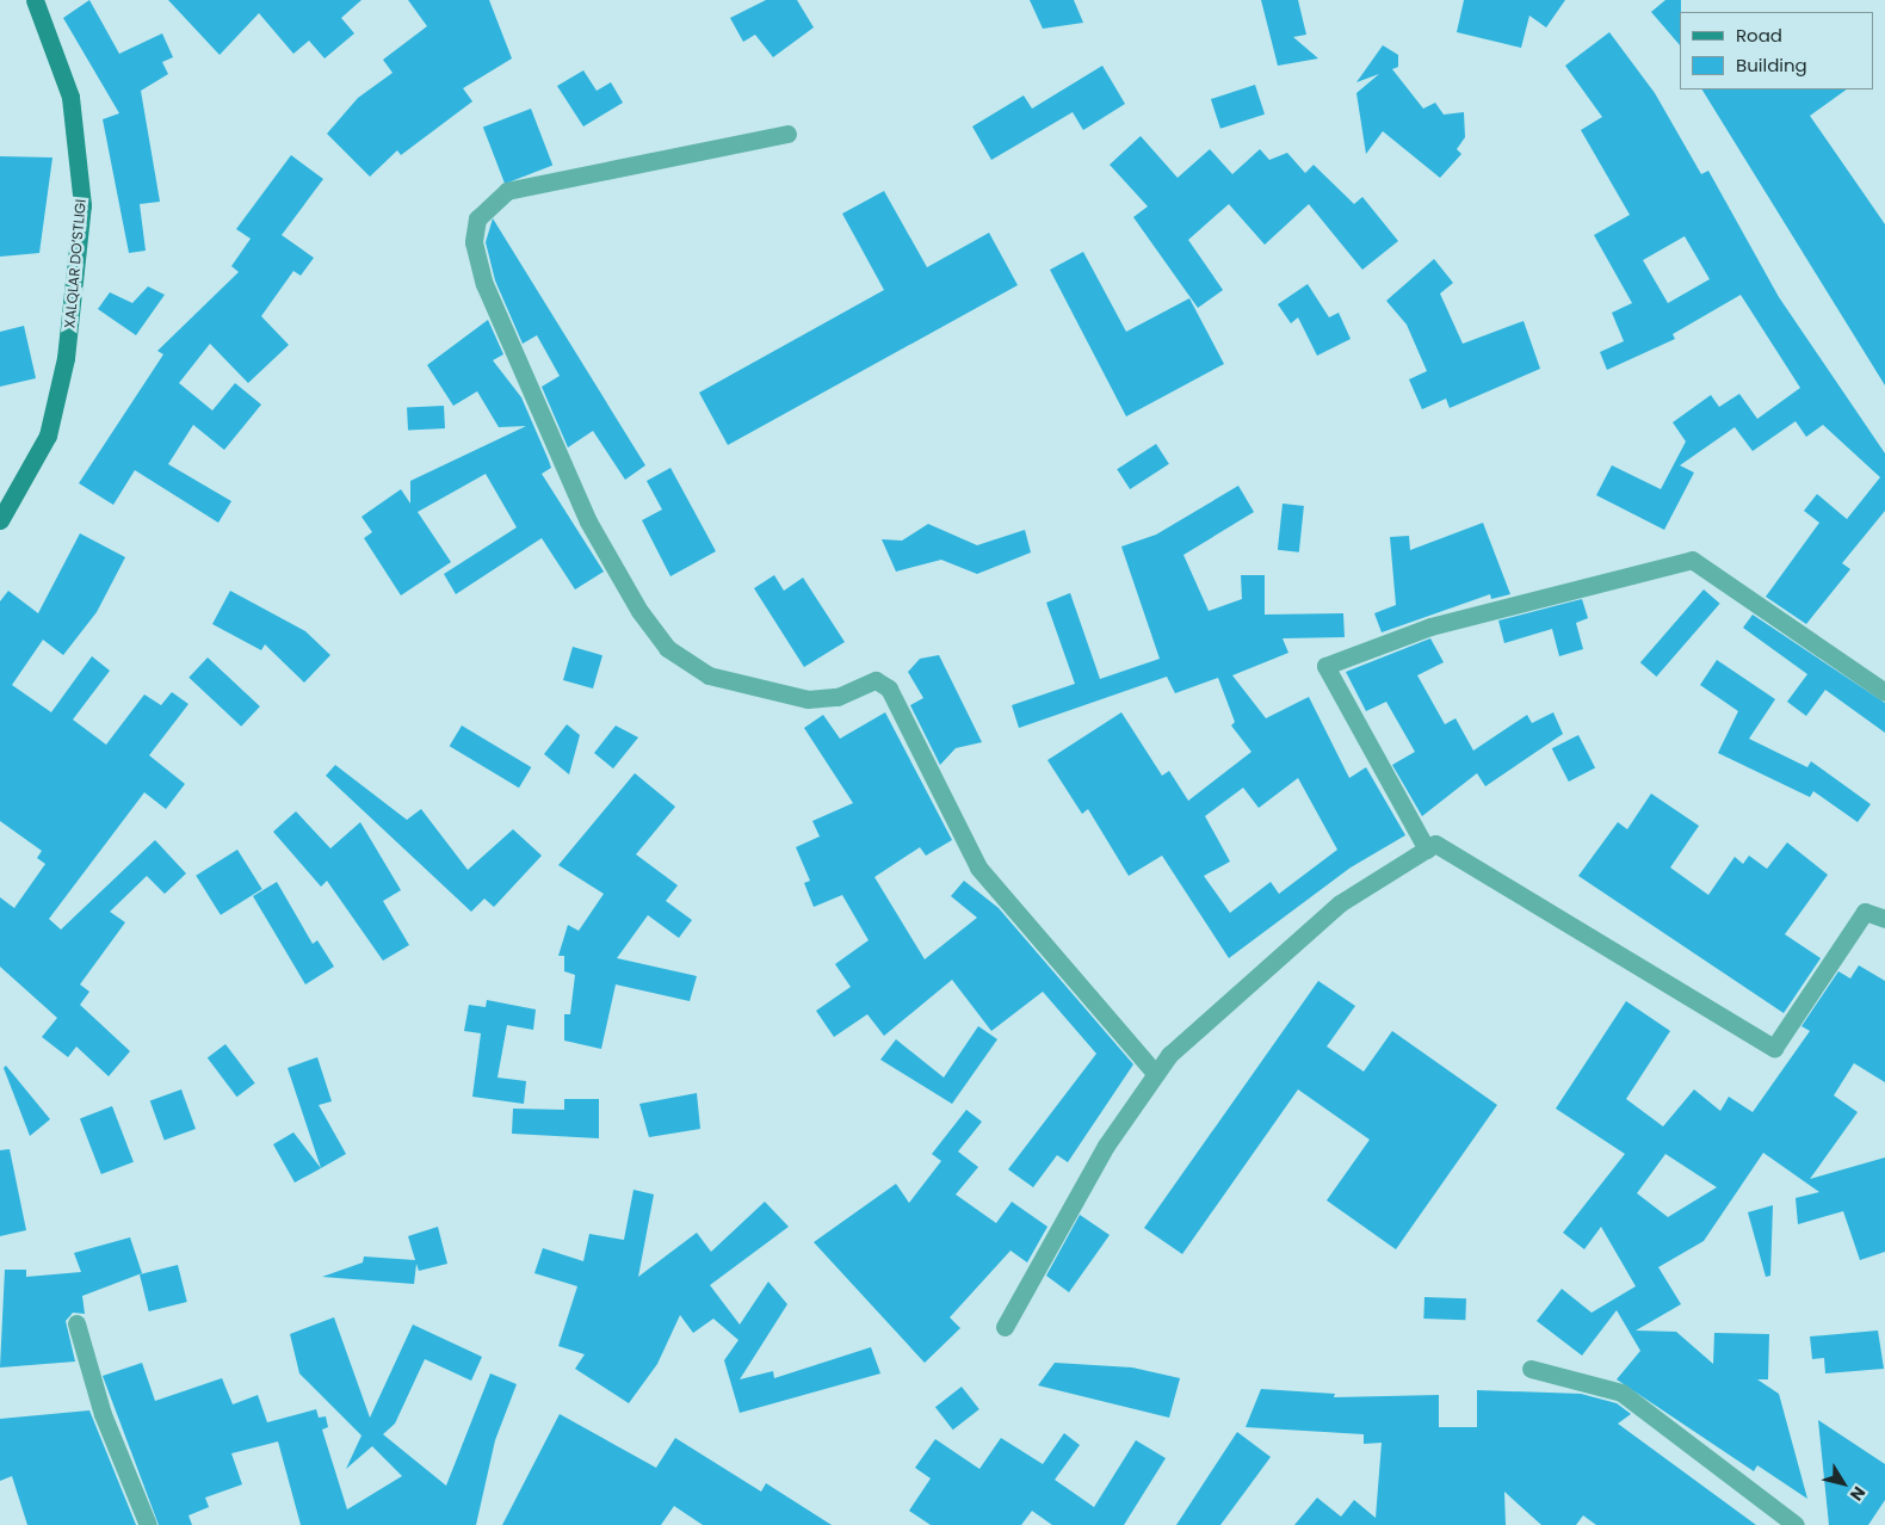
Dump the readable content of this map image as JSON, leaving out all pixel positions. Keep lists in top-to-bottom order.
{
  "streets": {
    "main road": ["XALQLAR DO’STLIGI"]
  },
  "legend": ["Road", "Building"],
  "north": "bottom right"
}
